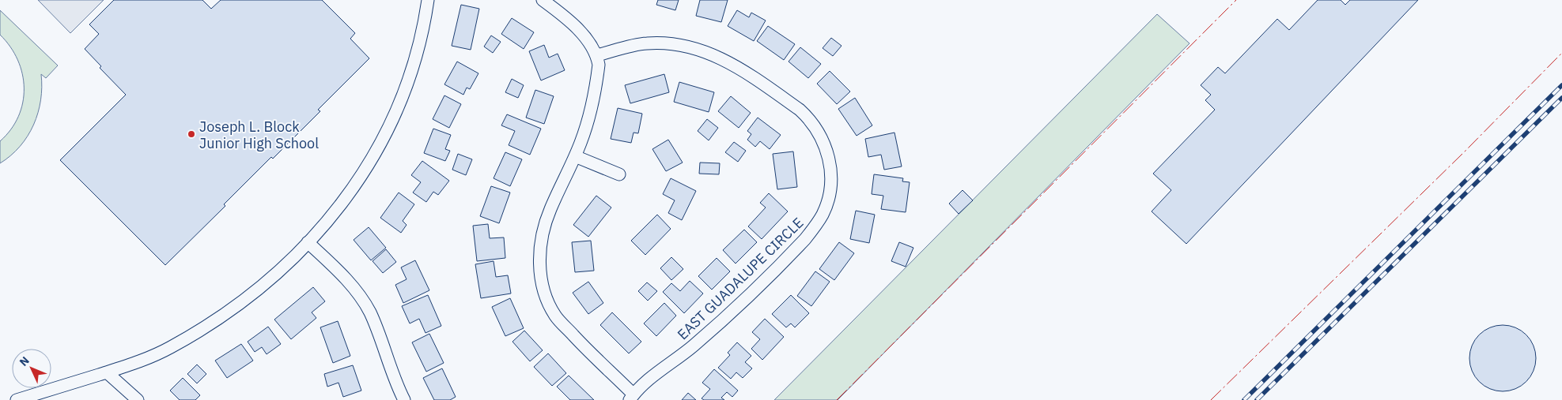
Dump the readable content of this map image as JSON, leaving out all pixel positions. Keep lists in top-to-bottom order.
{
  "streets": {
    "street": ["EAST GUADALUPE CIRCLE"]
  },
  "places": ["Joseph L. Block Junior High School"],
  "north": "top left"
}
